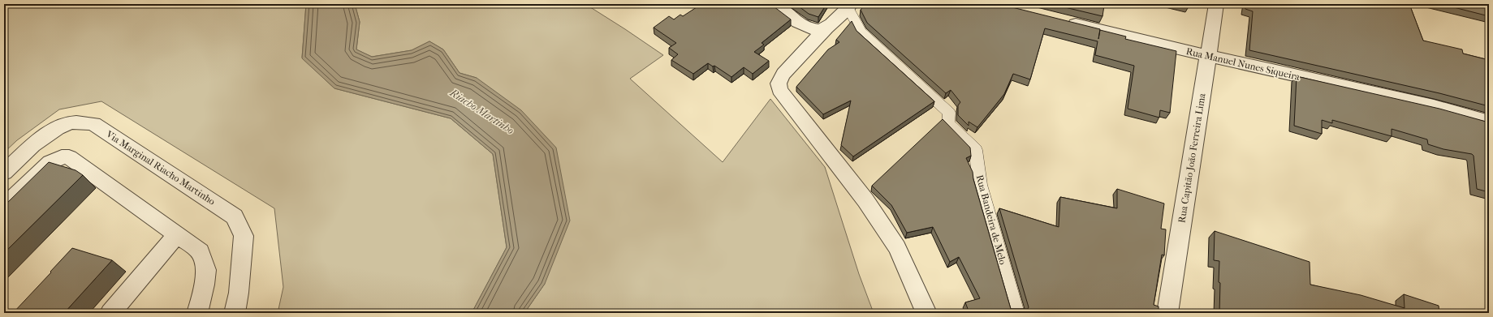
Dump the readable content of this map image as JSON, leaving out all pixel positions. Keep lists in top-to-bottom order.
{
  "streets": {
    "street": ["Rua Manuel Nunes Siqueira", "Rua Capitão João Ferreira Lima", "Via Marginal Riacho Martinho"],
    "lane": ["Rua Bandeira de Melo"]
  },
  "crossings": [
    ["Rua Manuel Nunes Siqueira", "Rua Capitão João Ferreira Lima"]
  ],
  "water": ["Riacho Martinho"]
}
